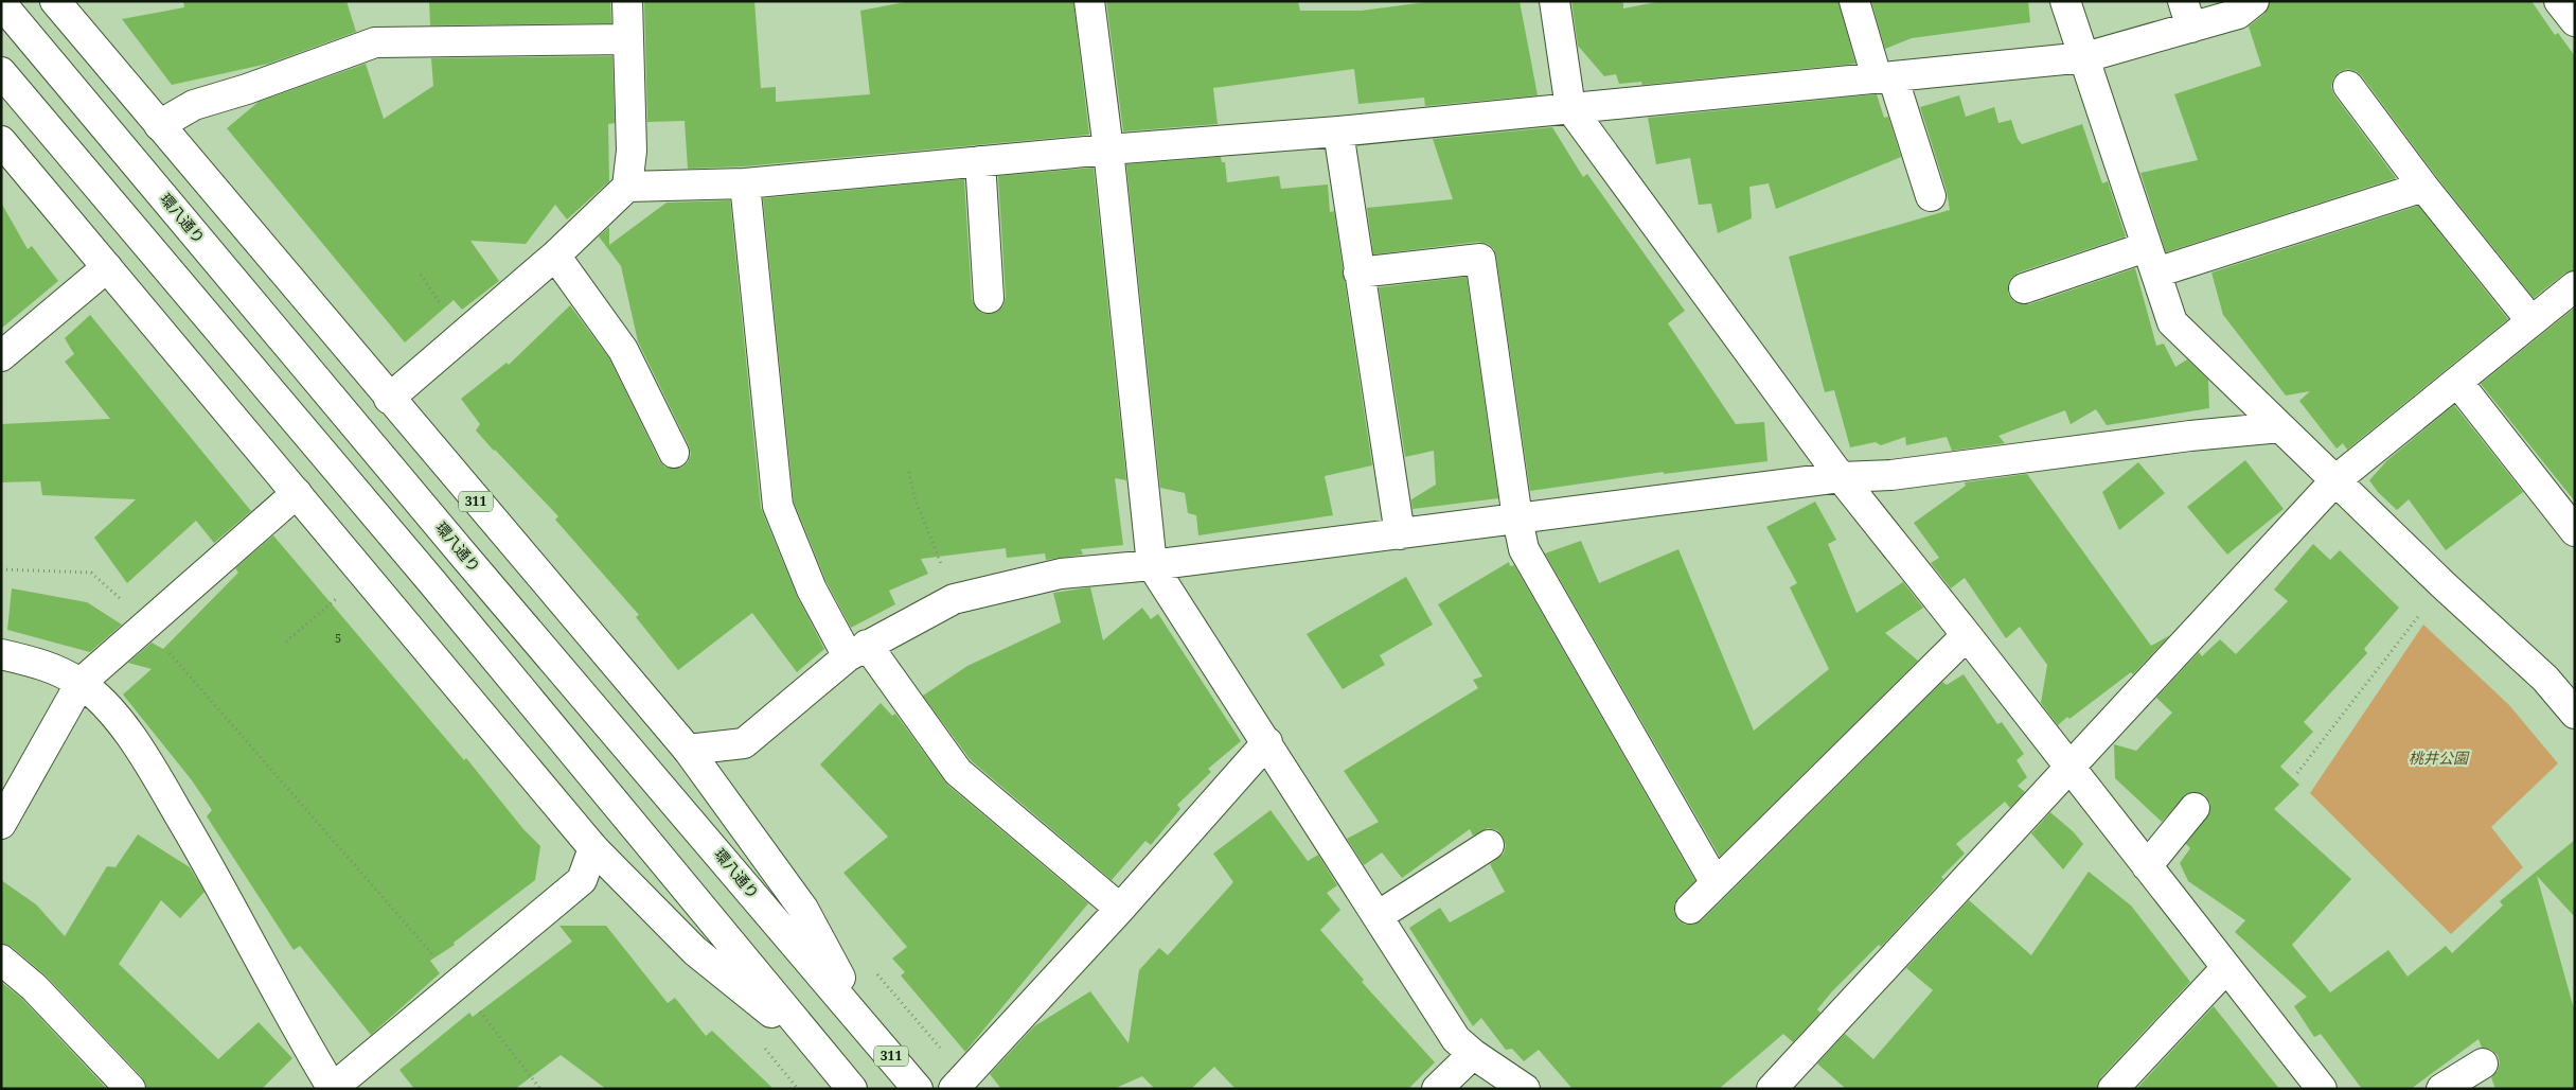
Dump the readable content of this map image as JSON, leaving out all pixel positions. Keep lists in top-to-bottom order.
{
  "streets": {
    "street": ["環八通り", "311"]
  },
  "crossings": [
    ["環八通り", "311"]
  ],
  "parks": ["桃井公園"],
  "house_numbers": ["5"]
}
